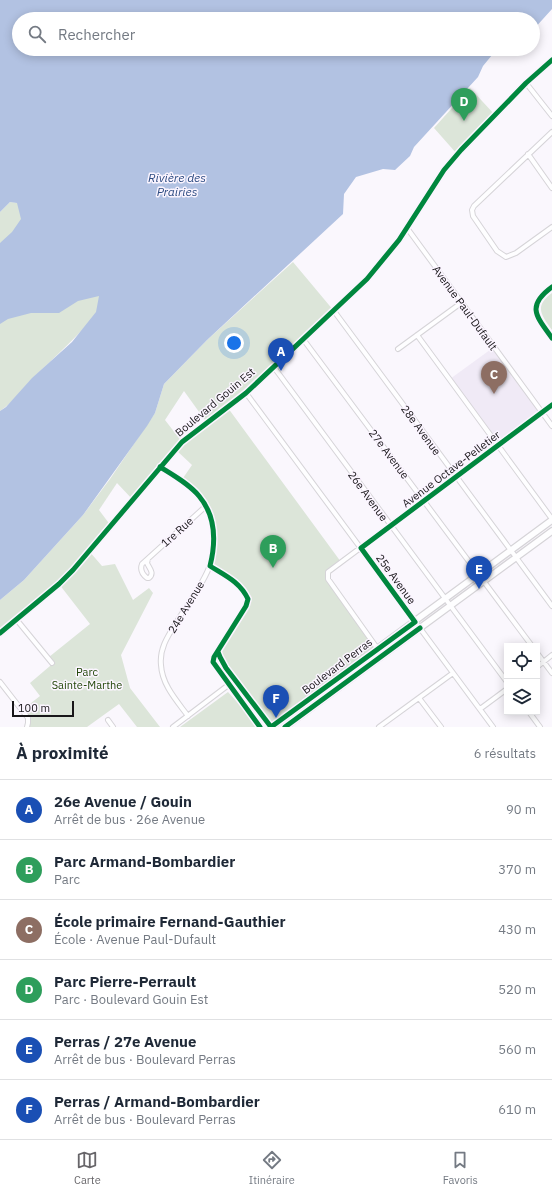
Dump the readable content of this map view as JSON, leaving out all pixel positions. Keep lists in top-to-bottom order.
{
  "streets": {
    "main road": ["Boulevard Perras"],
    "street": [
      "Avenue Paul-Dufault",
      "Boulevard Gouin Est",
      "28e Avenue",
      "27e Avenue",
      "Avenue Octave-Pelletier",
      "26e Avenue",
      "1re Rue",
      "25e Avenue",
      "24e Avenue"
    ]
  },
  "crossings": [
    ["Avenue Paul-Dufault", "Boulevard Gouin Est"],
    ["Avenue Paul-Dufault", "Avenue Octave-Pelletier"],
    ["Boulevard Gouin Est", "28e Avenue"],
    ["Boulevard Gouin Est", "27e Avenue"],
    ["Boulevard Gouin Est", "26e Avenue"],
    ["Boulevard Gouin Est", "25e Avenue"],
    ["Boulevard Gouin Est", "24e Avenue"],
    ["28e Avenue", "Avenue Octave-Pelletier"],
    ["28e Avenue", "Boulevard Perras"],
    ["27e Avenue", "Avenue Octave-Pelletier"],
    ["27e Avenue", "Boulevard Perras"],
    ["Avenue Octave-Pelletier", "26e Avenue"],
    ["Avenue Octave-Pelletier", "25e Avenue"],
    ["Avenue Octave-Pelletier", "Boulevard Perras"],
    ["26e Avenue", "Boulevard Perras"],
    ["1re Rue", "24e Avenue"],
    ["25e Avenue", "Boulevard Perras"]
  ],
  "water": ["Rivière des Prairies"],
  "parks": ["Parc Sainte-Marthe"],
  "scale_bar": "100 m",
  "page": {
    "search": "Rechercher",
    "pins": [
      "D",
      "A",
      "C",
      "B",
      "E",
      "F"
    ],
    "scale": "100 m",
    "heading": ["À proximité", "6 résultats"],
    "list": [
      {
        "mark": "A",
        "name": "26e Avenue / Gouin",
        "note": "Arrêt de bus · 26e Avenue",
        "value": "90 m"
      },
      {
        "mark": "B",
        "name": "Parc Armand-Bombardier",
        "note": "Parc",
        "value": "370 m"
      },
      {
        "mark": "C",
        "name": "École primaire Fernand-Gauthier",
        "note": "École · Avenue Paul-Dufault",
        "value": "430 m"
      },
      {
        "mark": "D",
        "name": "Parc Pierre-Perrault",
        "note": "Parc · Boulevard Gouin Est",
        "value": "520 m"
      },
      {
        "mark": "E",
        "name": "Perras / 27e Avenue",
        "note": "Arrêt de bus · Boulevard Perras",
        "value": "560 m"
      },
      {
        "mark": "F",
        "name": "Perras / Armand-Bombardier",
        "note": "Arrêt de bus · Boulevard Perras",
        "value": "610 m"
      }
    ],
    "nav": ["Carte", "Itinéraire", "Favoris"]
  }
}
